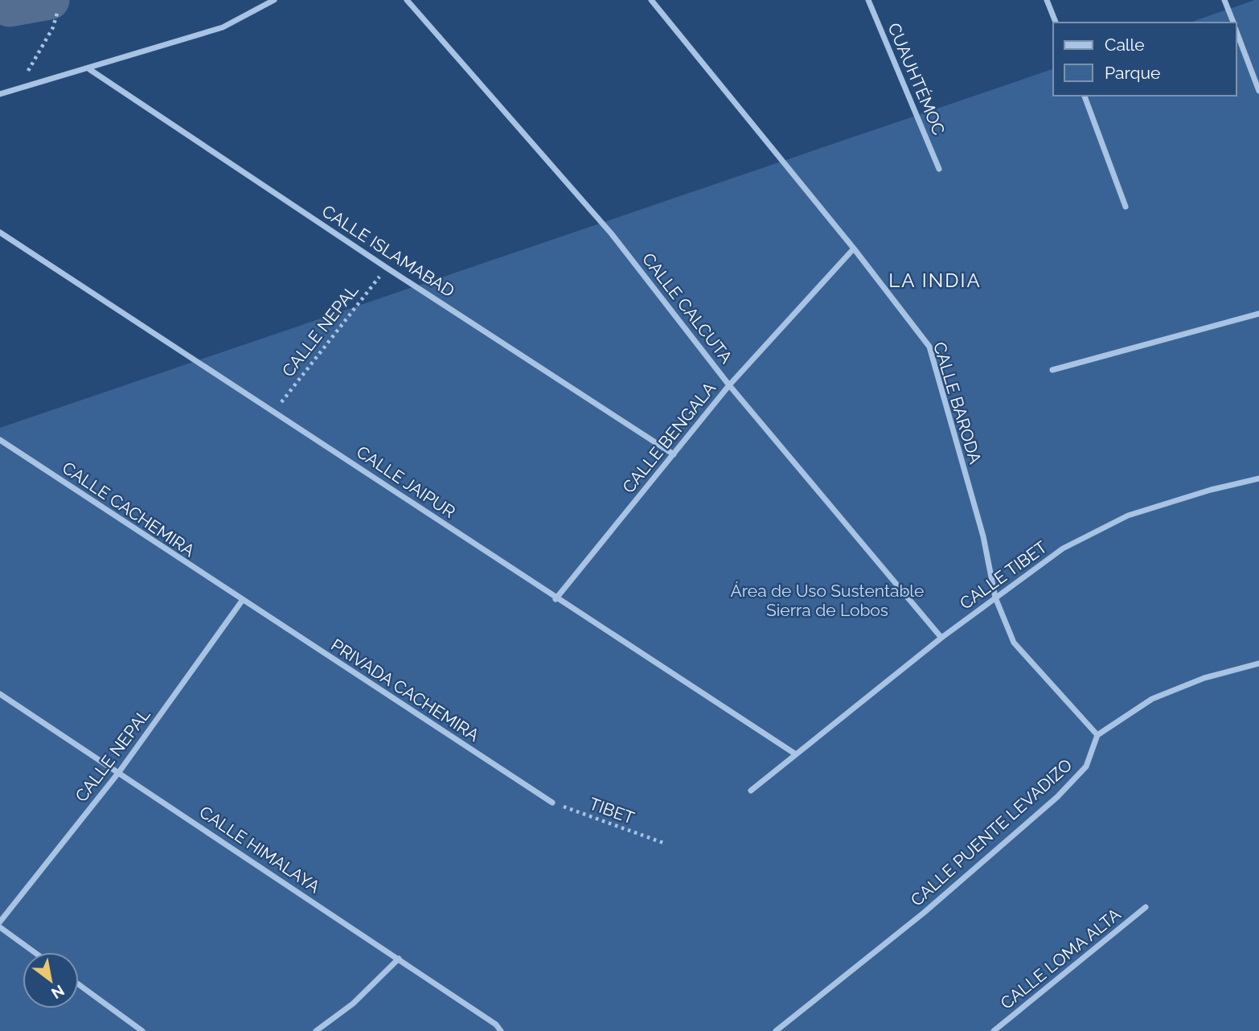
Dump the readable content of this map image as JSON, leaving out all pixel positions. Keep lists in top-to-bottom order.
{
  "streets": {
    "street": [
      "CUAUHTÉMOC",
      "CALLE ISLAMABAD",
      "CALLE CALCUTA",
      "CALLE NEPAL",
      "CALLE BARODA",
      "CALLE BENGALA",
      "CALLE JAIPUR",
      "CALLE CACHEMIRA",
      "CALLE TIBET",
      "PRIVADA CACHEMIRA",
      "CALLE PUENTE LEVADIZO",
      "CALLE HIMALAYA",
      "CALLE LOMA ALTA"
    ],
    "path": ["TIBET"]
  },
  "crossings": [
    ["CALLE ISLAMABAD", "CALLE NEPAL"],
    ["CALLE ISLAMABAD", "CALLE BENGALA"],
    ["CALLE CALCUTA", "CALLE BENGALA"],
    ["CALLE CALCUTA", "CALLE TIBET"],
    ["CALLE NEPAL", "CALLE JAIPUR"],
    ["CALLE NEPAL", "CALLE CACHEMIRA"],
    ["CALLE NEPAL", "PRIVADA CACHEMIRA"],
    ["CALLE NEPAL", "CALLE HIMALAYA"],
    ["CALLE BARODA", "CALLE BENGALA"],
    ["CALLE BARODA", "CALLE TIBET"],
    ["CALLE BARODA", "CALLE PUENTE LEVADIZO"],
    ["CALLE BENGALA", "CALLE JAIPUR"],
    ["CALLE JAIPUR", "CALLE TIBET"],
    ["CALLE CACHEMIRA", "PRIVADA CACHEMIRA"],
    ["PRIVADA CACHEMIRA", "TIBET"]
  ],
  "districts": ["LA INDIA"],
  "parks": ["Área de Uso Sustentable Sierra de Lobos"],
  "legend": ["Calle", "Parque"],
  "north": "bottom right"
}
